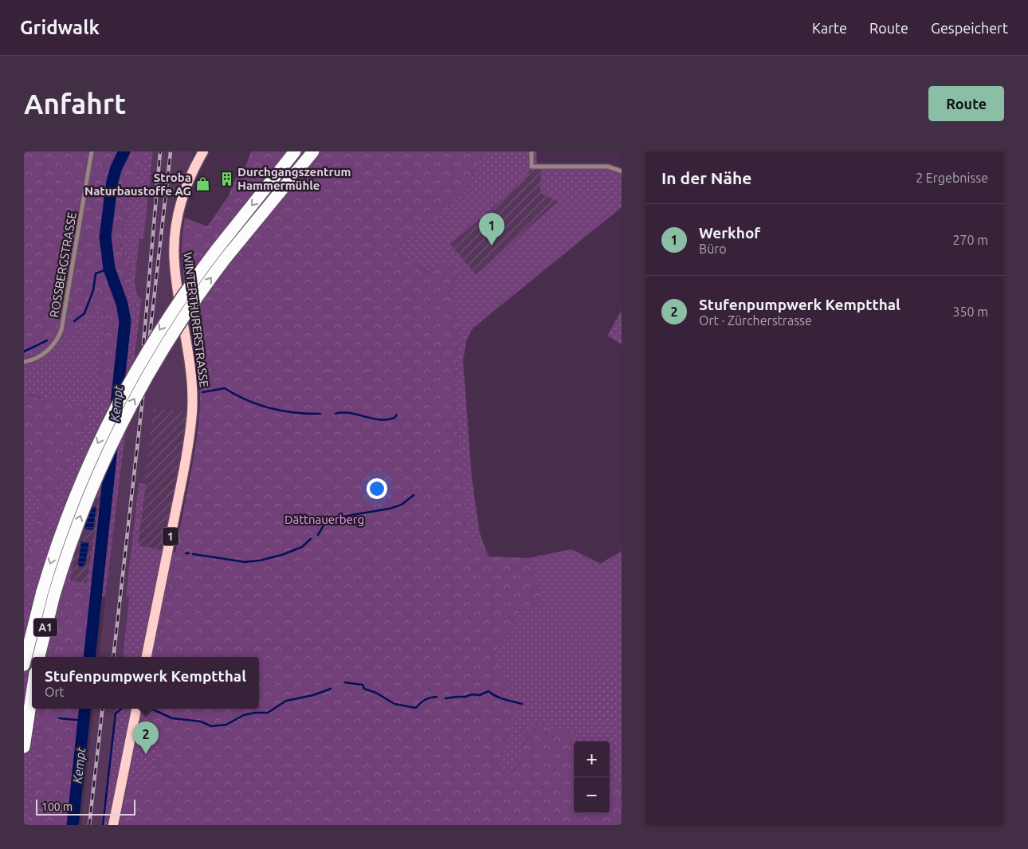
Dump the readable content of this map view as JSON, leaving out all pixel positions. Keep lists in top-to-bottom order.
{
  "streets": {
    "highway": ["A1"],
    "main road": ["WINTERTHURERSTRASSE", "1"],
    "street": ["ROSSBERGSTRASSE"]
  },
  "water": ["Kempt"],
  "parks": ["Dättnauerberg"],
  "places": {
    "building": ["Durchgangszentrum Hammermühle"],
    "shop": ["Stroba Naturbaustoffe AG"]
  },
  "scale_bar": "100 m",
  "page": {
    "header": "Gridwalk",
    "nav": ["Karte", "Route", "Gespeichert"],
    "buttons": "Route",
    "title": "Anfahrt",
    "heading": ["In der Nähe", "2 Ergebnisse"],
    "list": [
      {
        "mark": "1",
        "name": "Werkhof",
        "note": "Büro",
        "value": "270 m"
      },
      {
        "mark": "2",
        "name": "Stufenpumpwerk Kemptthal",
        "note": "Ort · Zürcherstrasse",
        "value": "350 m"
      }
    ],
    "pins": ["1", "2"],
    "popup": ["Stufenpumpwerk Kemptthal", "Ort"],
    "map_buttons": ["+", "−"],
    "scale": "100 m"
  }
}
